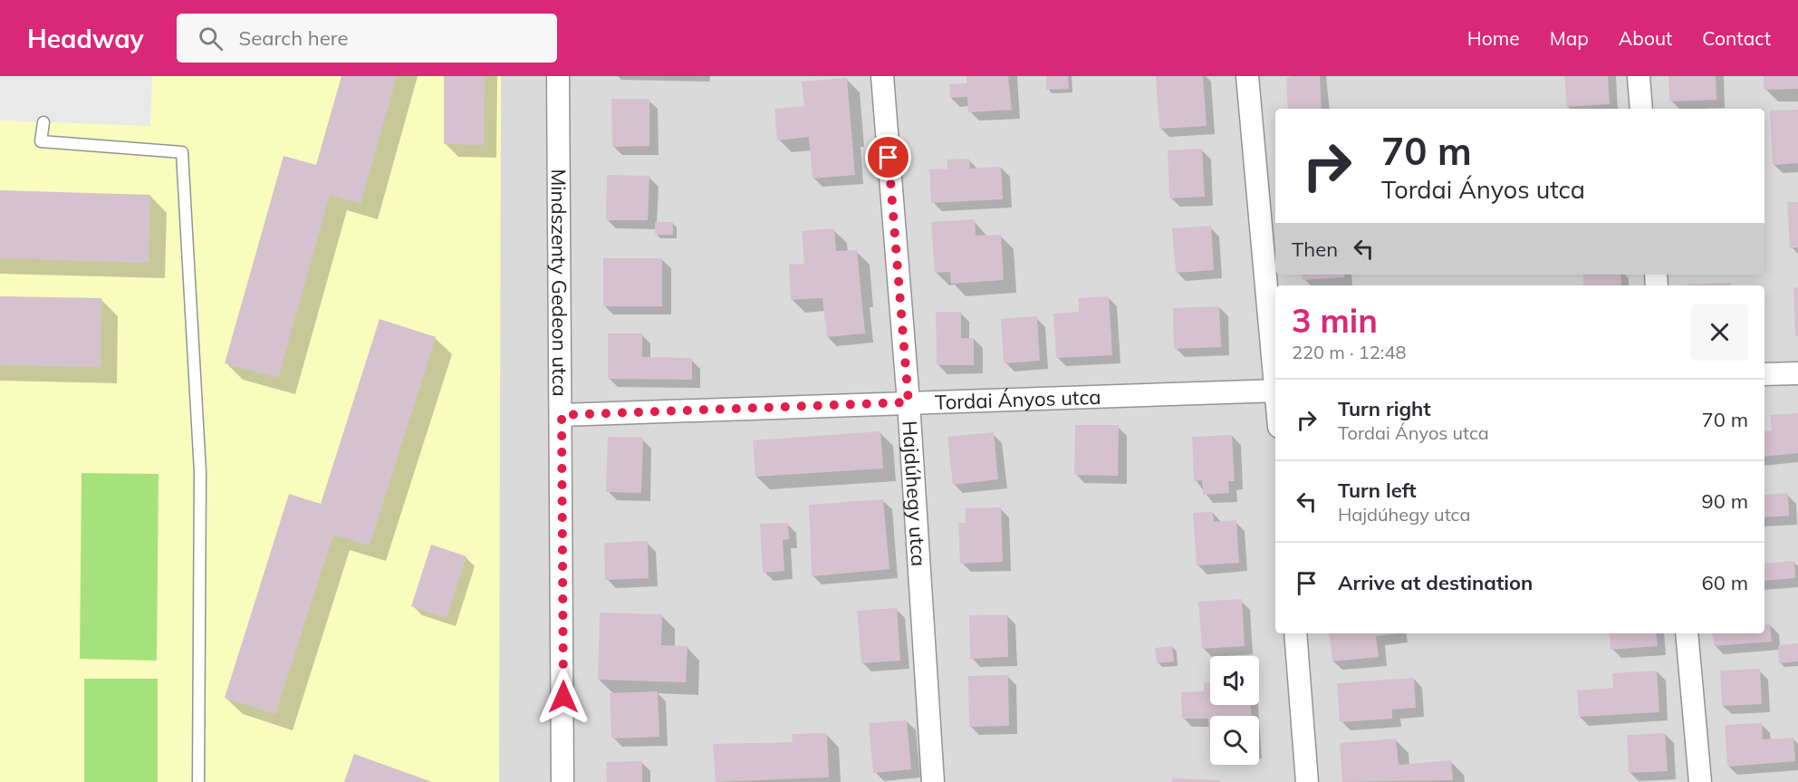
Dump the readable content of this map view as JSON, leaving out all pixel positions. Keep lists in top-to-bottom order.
{
  "streets": {
    "street": ["Mindszenty Gedeon utca", "Tordai Ányos utca", "Hajdúhegy utca"]
  },
  "crossings": [
    ["Mindszenty Gedeon utca", "Tordai Ányos utca"],
    ["Tordai Ányos utca", "Hajdúhegy utca"]
  ],
  "page": {
    "header": "Headway",
    "search": "Search here",
    "nav": [
      "Home",
      "Map",
      "About",
      "Contact"
    ],
    "turn": ["70 m", "Tordai Ányos utca"],
    "then": "Then",
    "heading": ["3 min", "220 m · 12:48"],
    "list": [
      {
        "name": "Turn right",
        "note": "Tordai Ányos utca",
        "value": "70 m"
      },
      {
        "name": "Turn left",
        "note": "Hajdúhegy utca",
        "value": "90 m"
      },
      {
        "name": "Arrive at destination",
        "value": "60 m"
      }
    ]
  }
}
